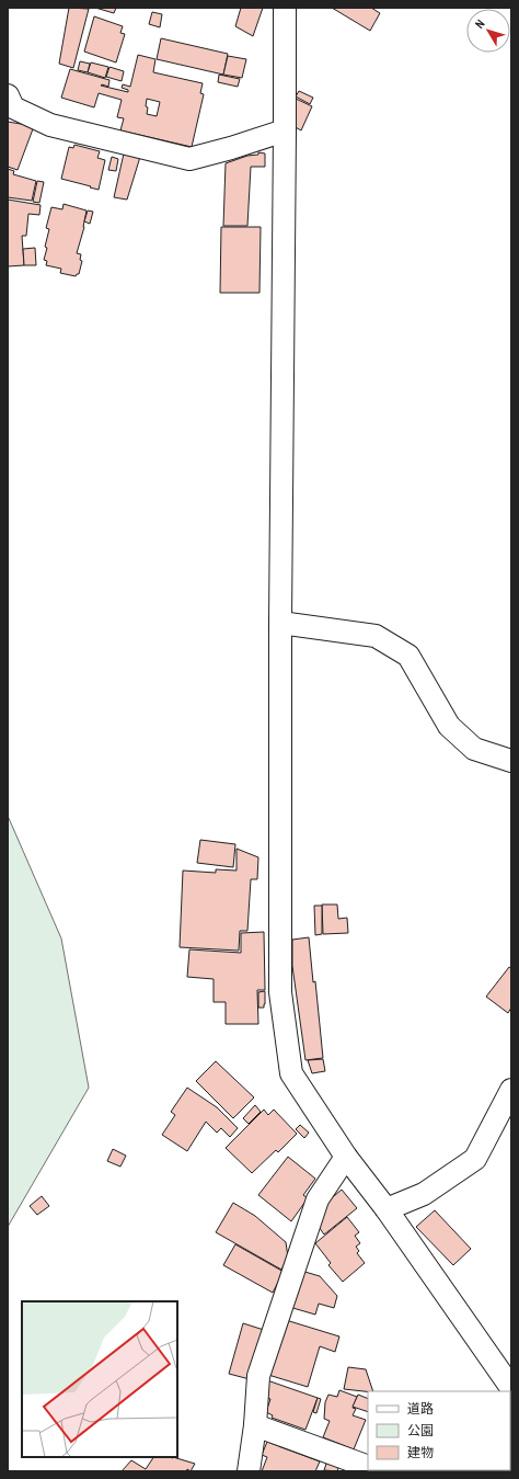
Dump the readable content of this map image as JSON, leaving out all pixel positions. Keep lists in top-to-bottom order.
{
  "legend": ["道路", "公園", "建物"],
  "north": "top left"
}
